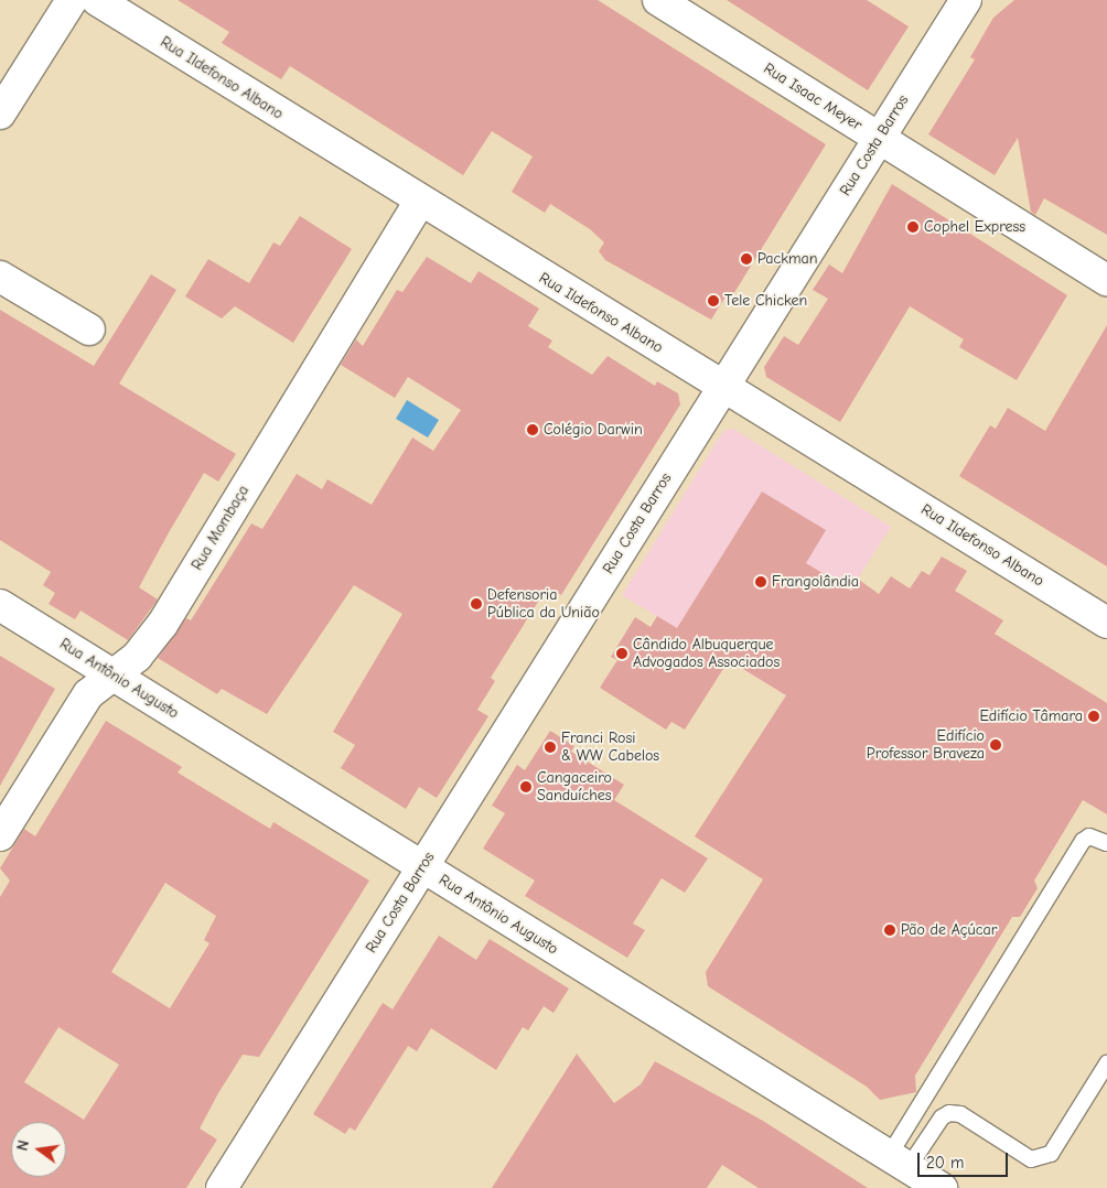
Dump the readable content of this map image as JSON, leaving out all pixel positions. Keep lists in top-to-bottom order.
{
  "streets": {
    "street": [
      "Rua Ildefonso Albano",
      "Rua Isaac Meyer",
      "Rua Costa Barros",
      "Rua Mombaça",
      "Rua Antônio Augusto"
    ]
  },
  "crossings": [
    ["Rua Ildefonso Albano", "Rua Costa Barros"],
    ["Rua Ildefonso Albano", "Rua Mombaça"],
    ["Rua Isaac Meyer", "Rua Costa Barros"],
    ["Rua Costa Barros", "Rua Antônio Augusto"],
    ["Rua Mombaça", "Rua Antônio Augusto"]
  ],
  "places": [
    "Cophel Express",
    "Packman",
    "Tele Chicken",
    "Colégio Darwin",
    "Frangolândia",
    "Defensoria Pública da União",
    "Cândido Albuquerque Advogados Associados",
    "Edifício Tâmara",
    "Edifício Professor Braveza",
    "Franci Rosi & WW Cabelos",
    "Cangaceiro Sanduíches",
    "Pão de Açúcar"
  ],
  "scale_bar": "20 m",
  "north": "left"
}
